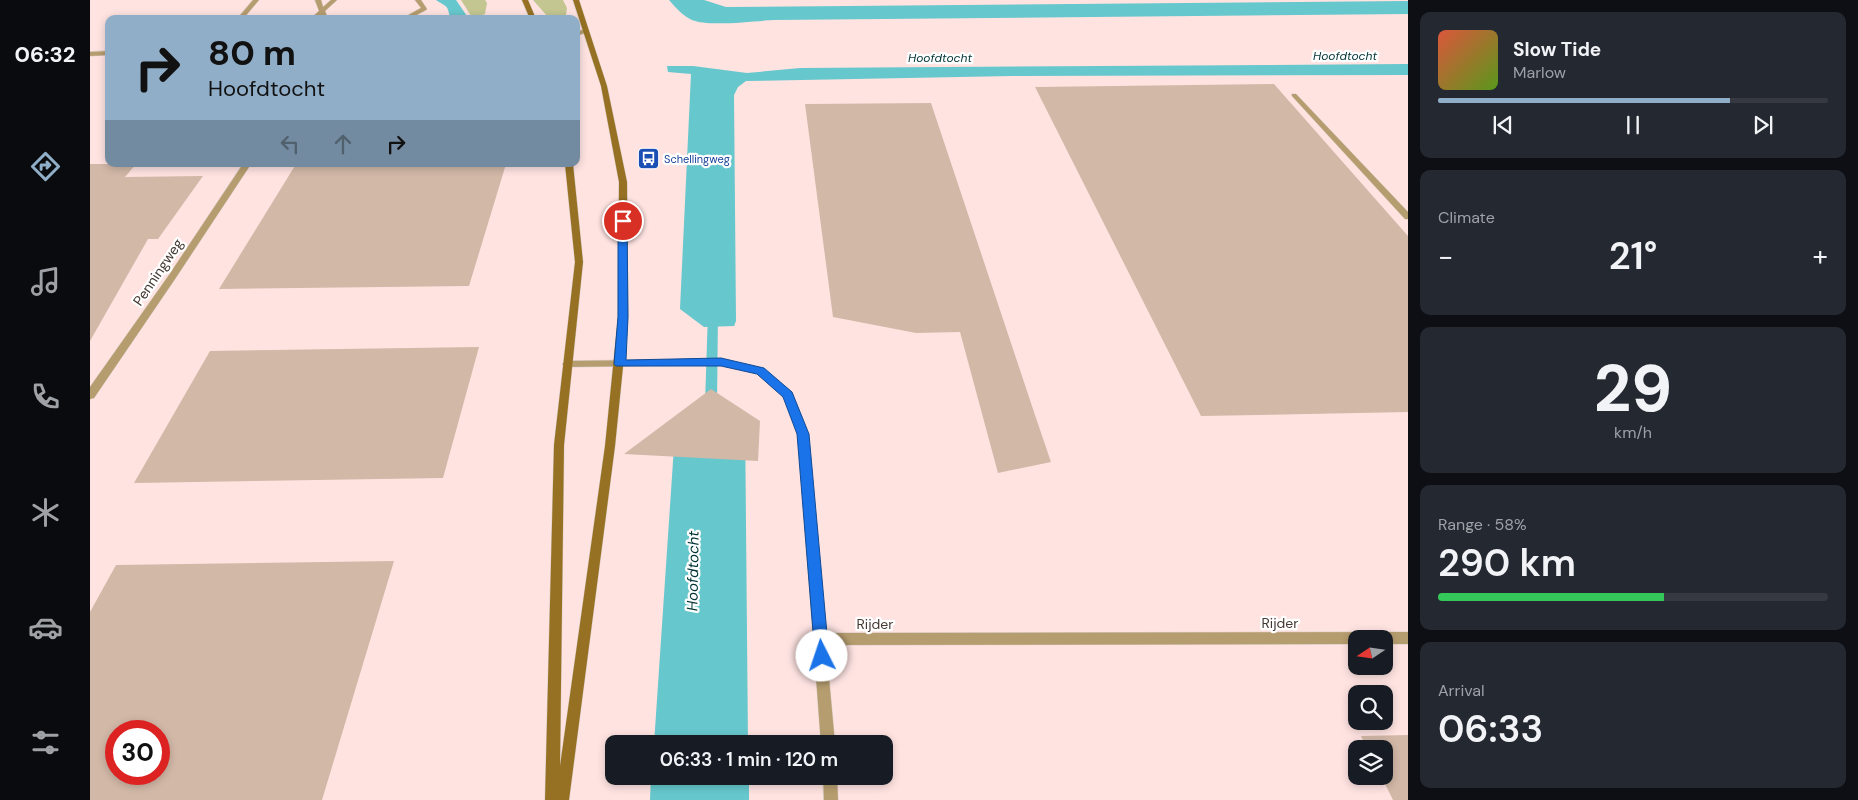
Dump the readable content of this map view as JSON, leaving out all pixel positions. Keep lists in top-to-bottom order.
{
  "streets": {
    "street": ["Penningweg", "Rijder"]
  },
  "water": ["Hoofdtocht"],
  "places": {
    "bus stop": ["Schellingweg"]
  },
  "north": "left",
  "page": {
    "tabs": "06:32",
    "turn": ["80 m", "Hoofdtocht"],
    "song": ["Slow Tide", "Marlow"],
    "tile": [
      "Climate",
      ["29", "km/h"],
      ["Range · 58%", "290 km"],
      ["Arrival", "06:33"]
    ],
    "heat": ["−", "21°", "+"],
    "limit": "30",
    "trip": "06:33 · 1 min · 120 m"
  }
}
